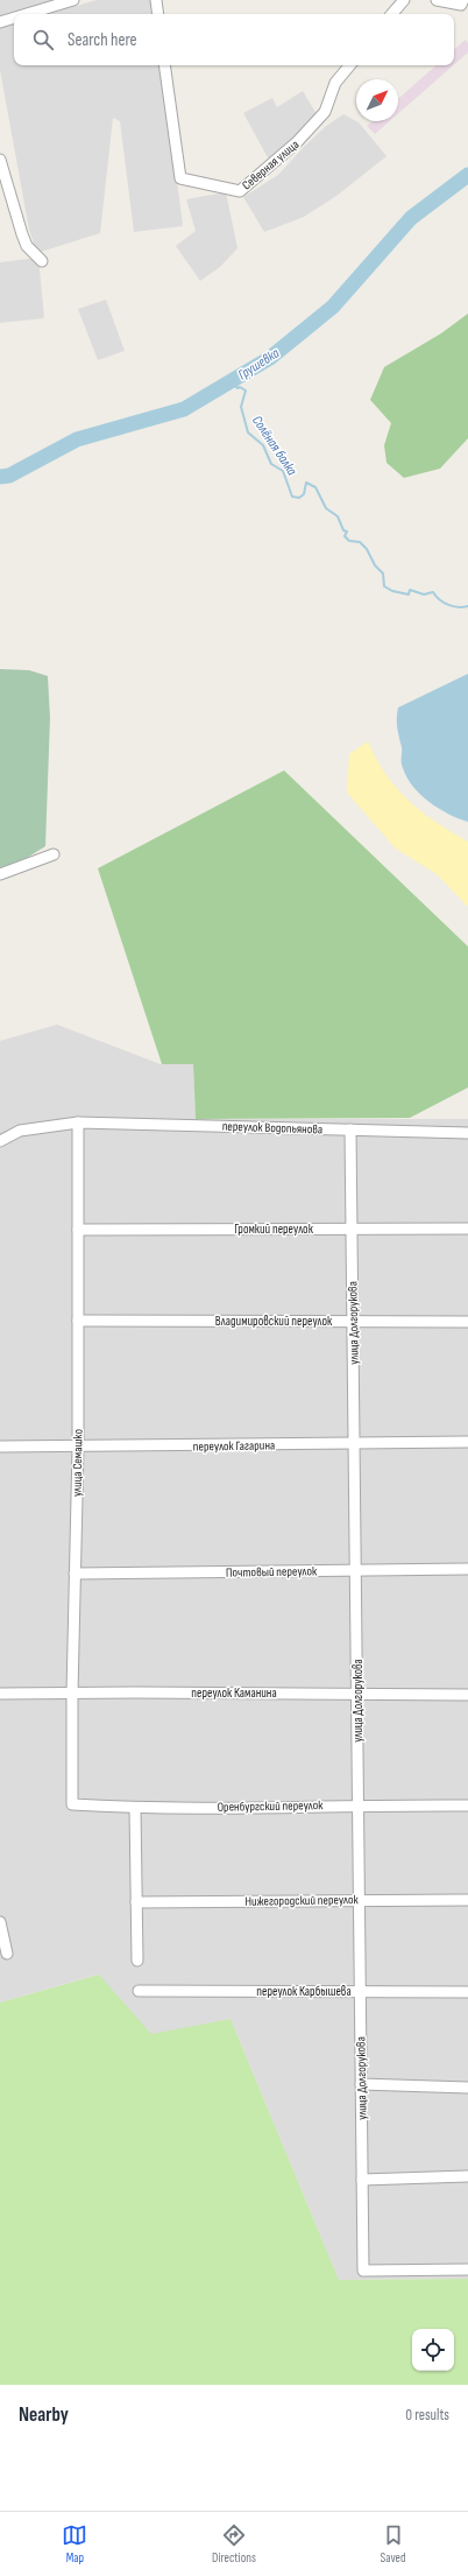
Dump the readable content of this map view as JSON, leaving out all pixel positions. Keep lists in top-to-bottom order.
{
  "streets": {
    "street": [
      "Северная улица",
      "переулок Водопьянова",
      "Громкий переулок",
      "Владимировский переулок",
      "улица Долгорукова",
      "переулок Гагарина",
      "улица Семашко",
      "Почтовый переулок",
      "переулок Каманина",
      "Оренбургский переулок",
      "Нижегородский переулок",
      "переулок Карбышева"
    ]
  },
  "crossings": [
    ["переулок Водопьянова", "улица Долгорукова"],
    ["переулок Водопьянова", "улица Семашко"],
    ["Громкий переулок", "улица Долгорукова"],
    ["Громкий переулок", "улица Семашко"],
    ["Владимировский переулок", "улица Долгорукова"],
    ["Владимировский переулок", "улица Семашко"],
    ["улица Долгорукова", "переулок Гагарина"],
    ["улица Долгорукова", "Почтовый переулок"],
    ["улица Долгорукова", "переулок Каманина"],
    ["улица Долгорукова", "Оренбургский переулок"],
    ["улица Долгорукова", "Нижегородский переулок"],
    ["улица Долгорукова", "переулок Карбышева"],
    ["переулок Гагарина", "улица Семашко"],
    ["улица Семашко", "Почтовый переулок"],
    ["улица Семашко", "переулок Каманина"],
    ["улица Семашко", "Оренбургский переулок"]
  ],
  "water": ["Грушевка", "Солёная балка"],
  "north": "top right",
  "page": {
    "search": "Search here",
    "heading": ["Nearby", "0 results"],
    "nav": ["Map", "Directions", "Saved"]
  }
}
